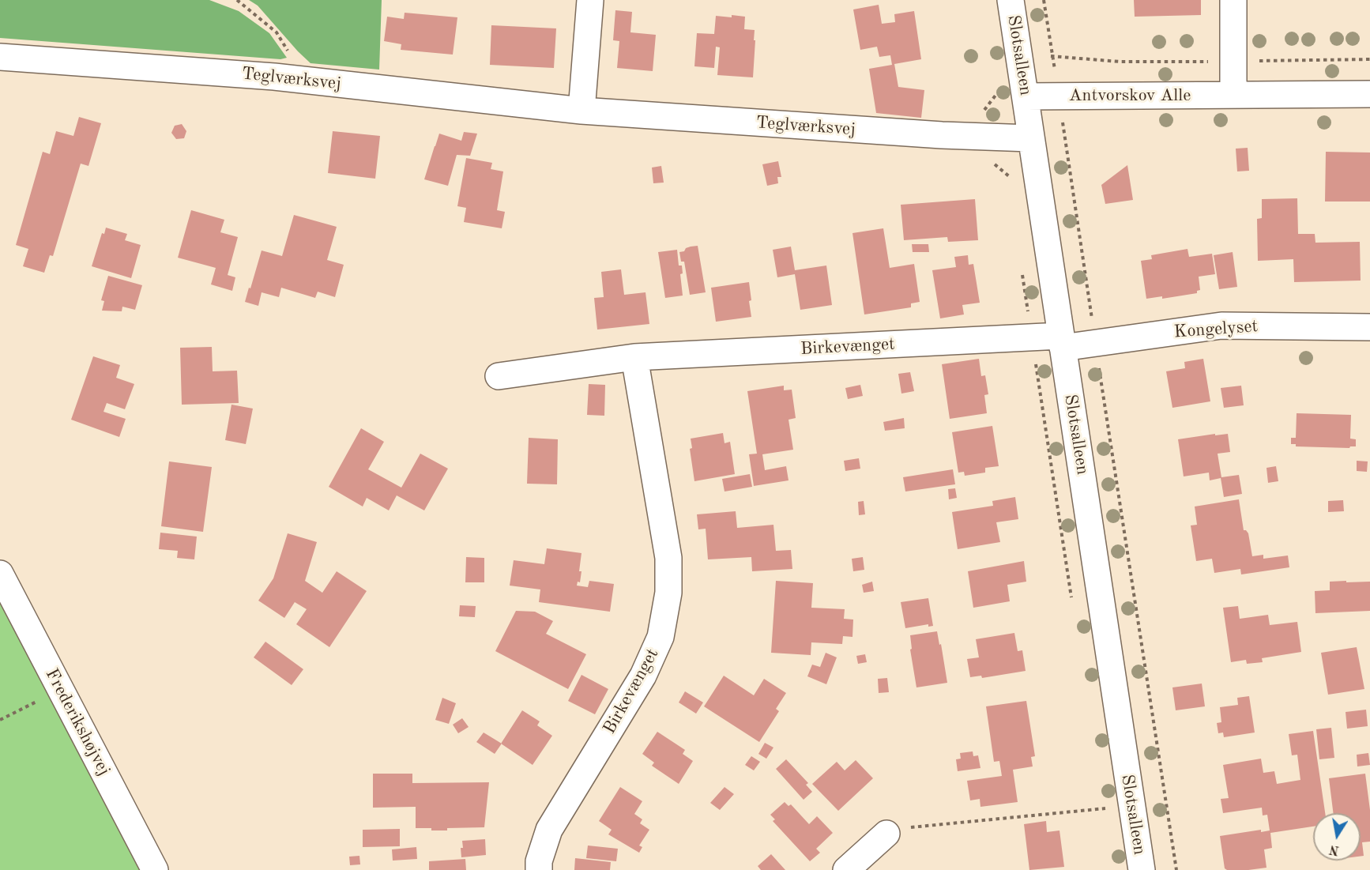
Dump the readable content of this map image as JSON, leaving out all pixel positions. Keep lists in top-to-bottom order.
{
  "streets": {
    "street": [
      "Slotsalleen",
      "Teglværksvej",
      "Antvorskov Alle",
      "Kongelyset",
      "Birkevænget",
      "Frederikshøjvej"
    ]
  },
  "crossings": [
    ["Slotsalleen", "Teglværksvej"],
    ["Slotsalleen", "Antvorskov Alle"],
    ["Slotsalleen", "Kongelyset"],
    ["Slotsalleen", "Birkevænget"],
    ["Kongelyset", "Birkevænget"]
  ],
  "north": "bottom"
}
